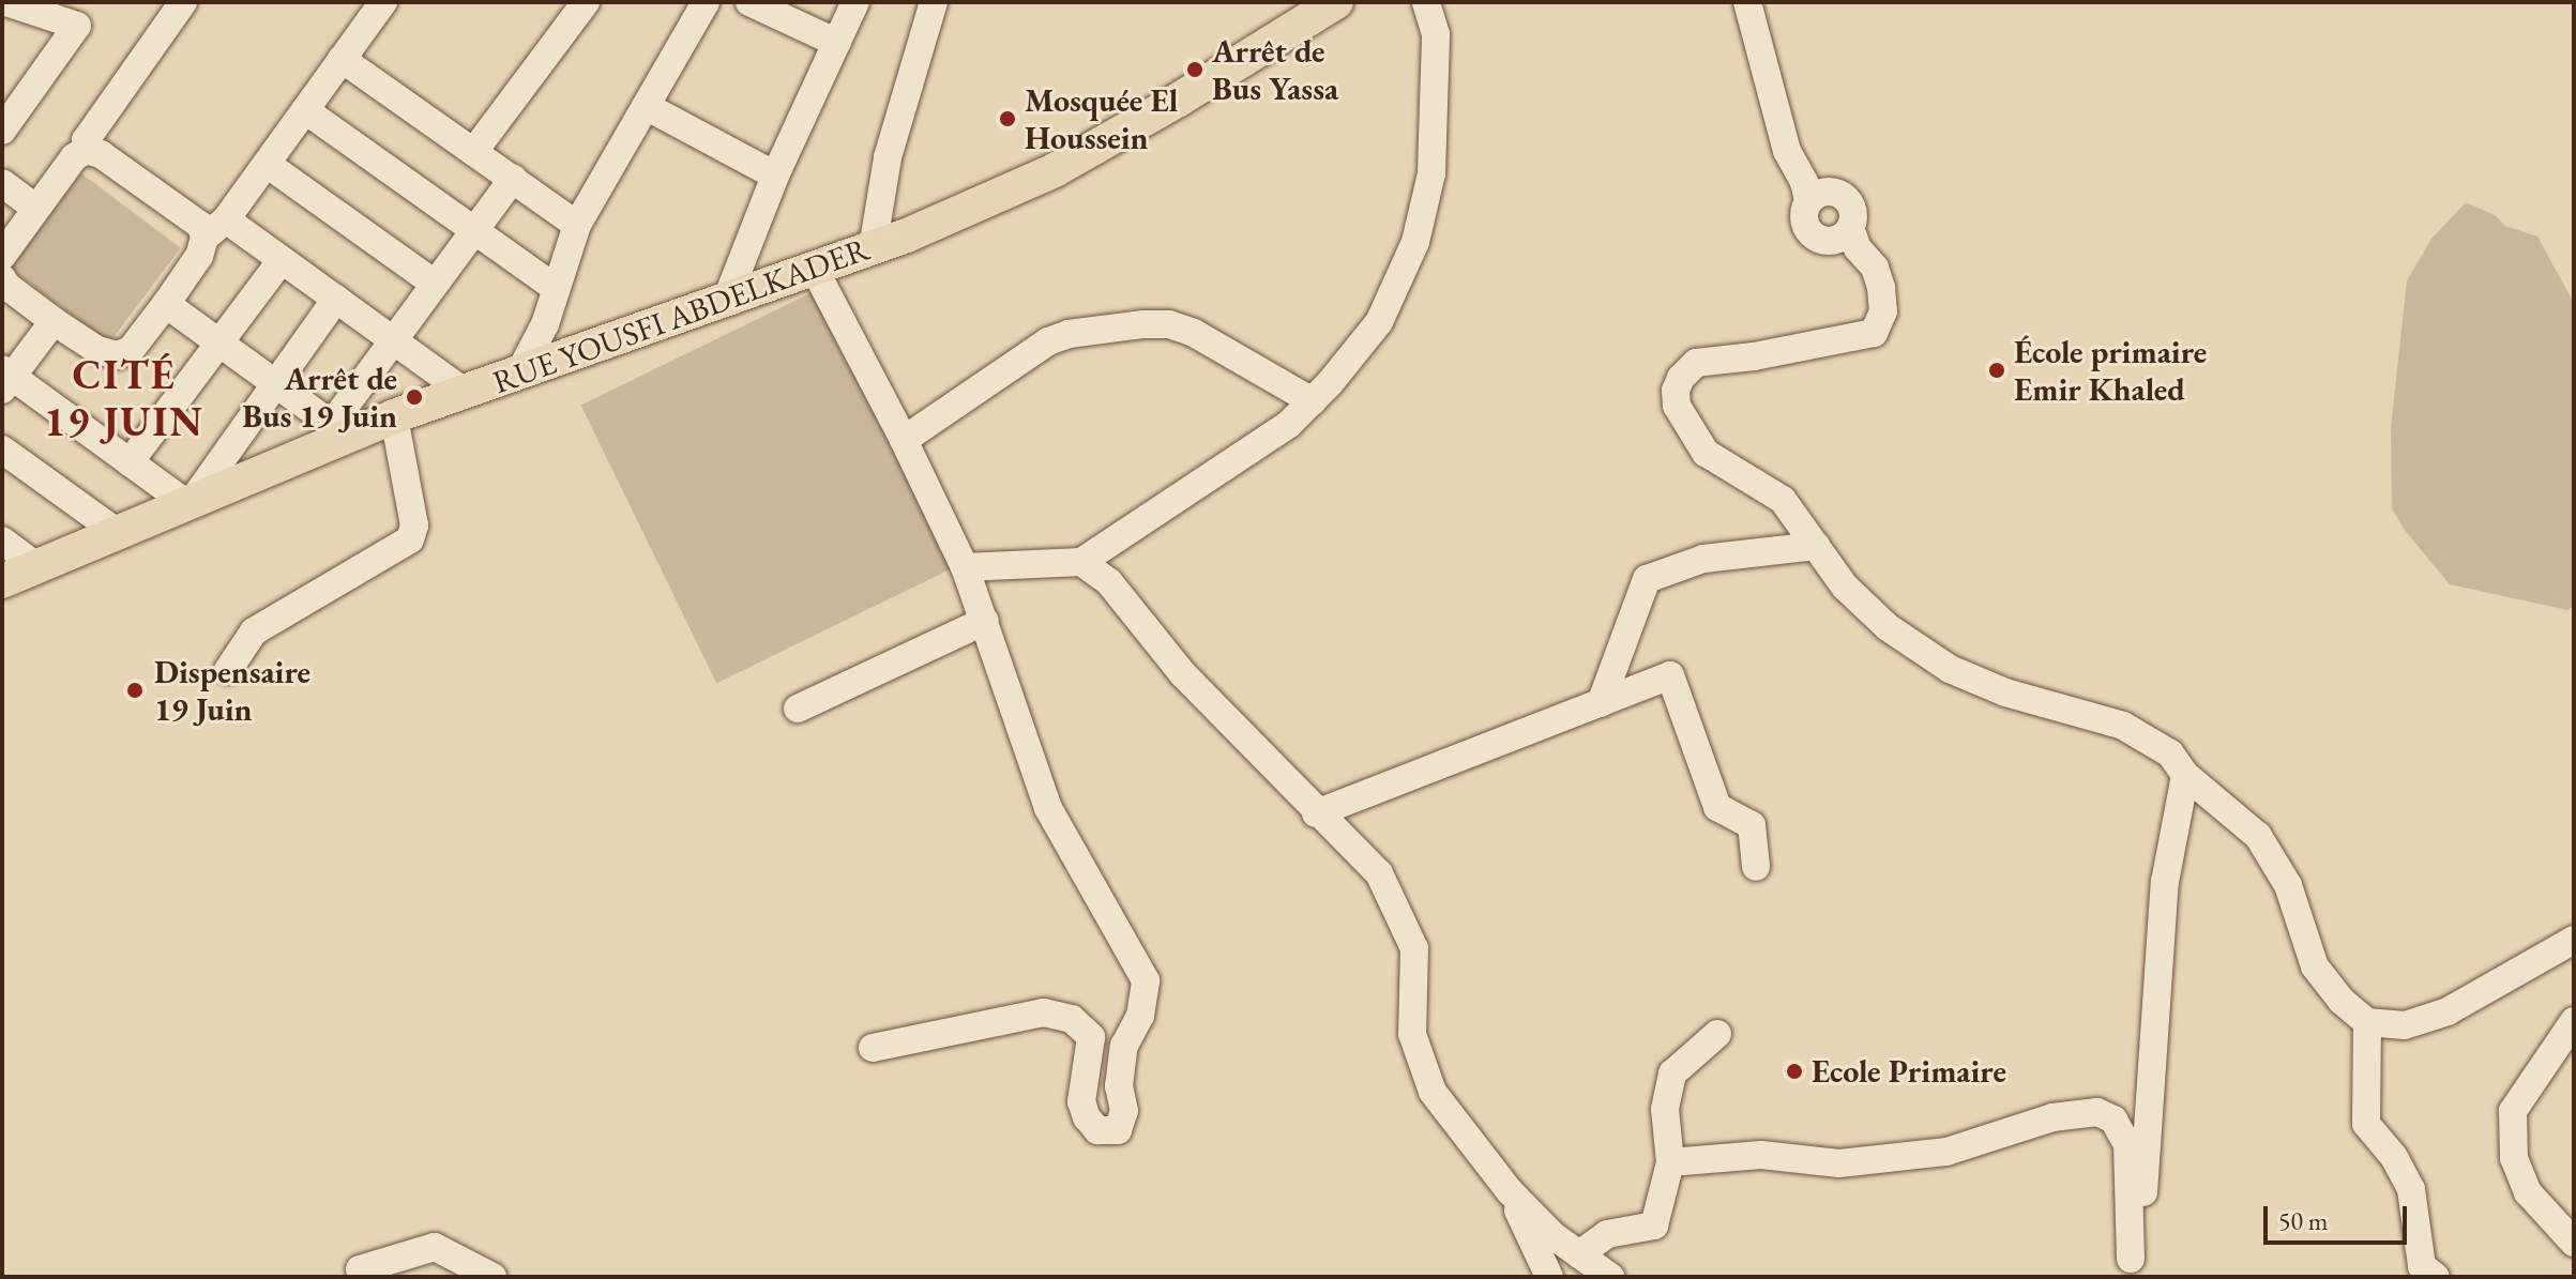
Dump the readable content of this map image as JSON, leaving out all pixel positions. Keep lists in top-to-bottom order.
{
  "streets": {
    "main road": ["RUE YOUSFI ABDELKADER"]
  },
  "districts": ["CITÉ 19 JUIN"],
  "places": [
    "Arrêt de Bus Yassa",
    "Mosquée El Houssein",
    "École primaire Emir Khaled",
    "Arrêt de Bus 19 Juin",
    "Dispensaire 19 Juin",
    "Ecole Primaire"
  ],
  "scale_bar": "50 m"
}
